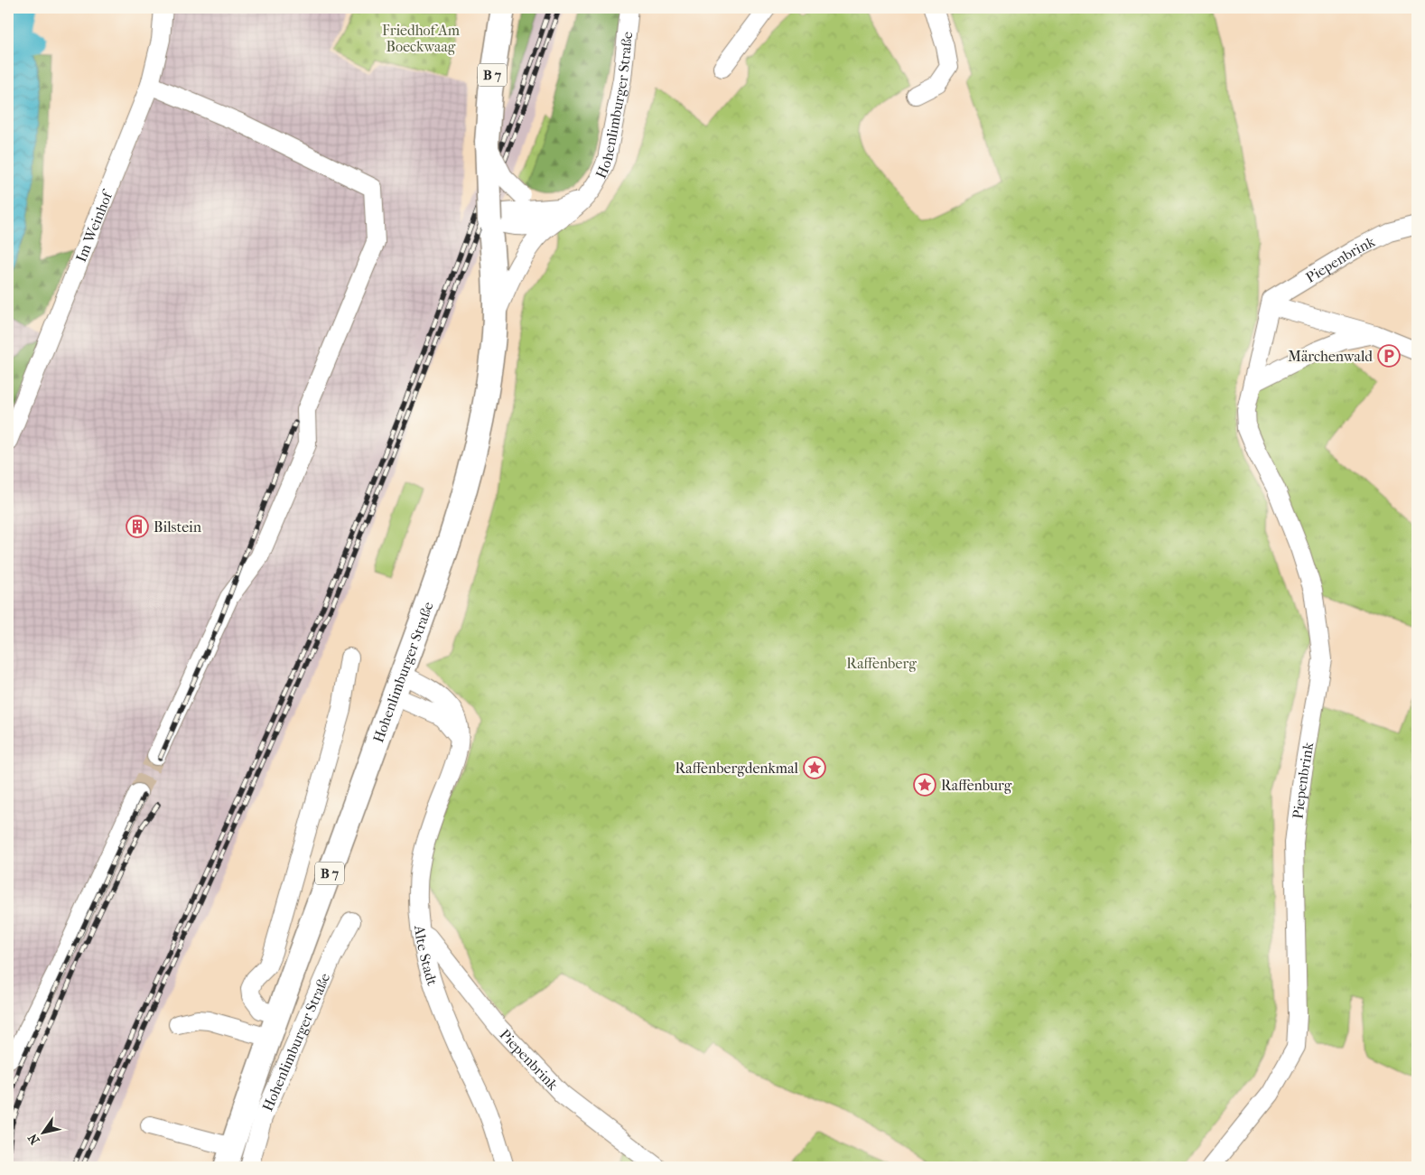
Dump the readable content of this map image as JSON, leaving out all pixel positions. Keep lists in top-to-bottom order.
{
  "streets": {
    "main road": ["B 7", "Hohenlimburger Straße"],
    "street": ["Im Weinhof", "Piepenbrink", "Alte Stadt"]
  },
  "crossings": [
    ["Hohenlimburger Straße", "Alte Stadt"],
    ["Piepenbrink", "Alte Stadt"]
  ],
  "parks": ["Friedhof Am Boeckwaag", "Raffenberg"],
  "places": {
    "parking": ["Märchenwald"],
    "building": ["Bilstein"],
    "place": ["Raffenbergdenkmal", "Raffenburg"]
  },
  "north": "bottom left"
}
